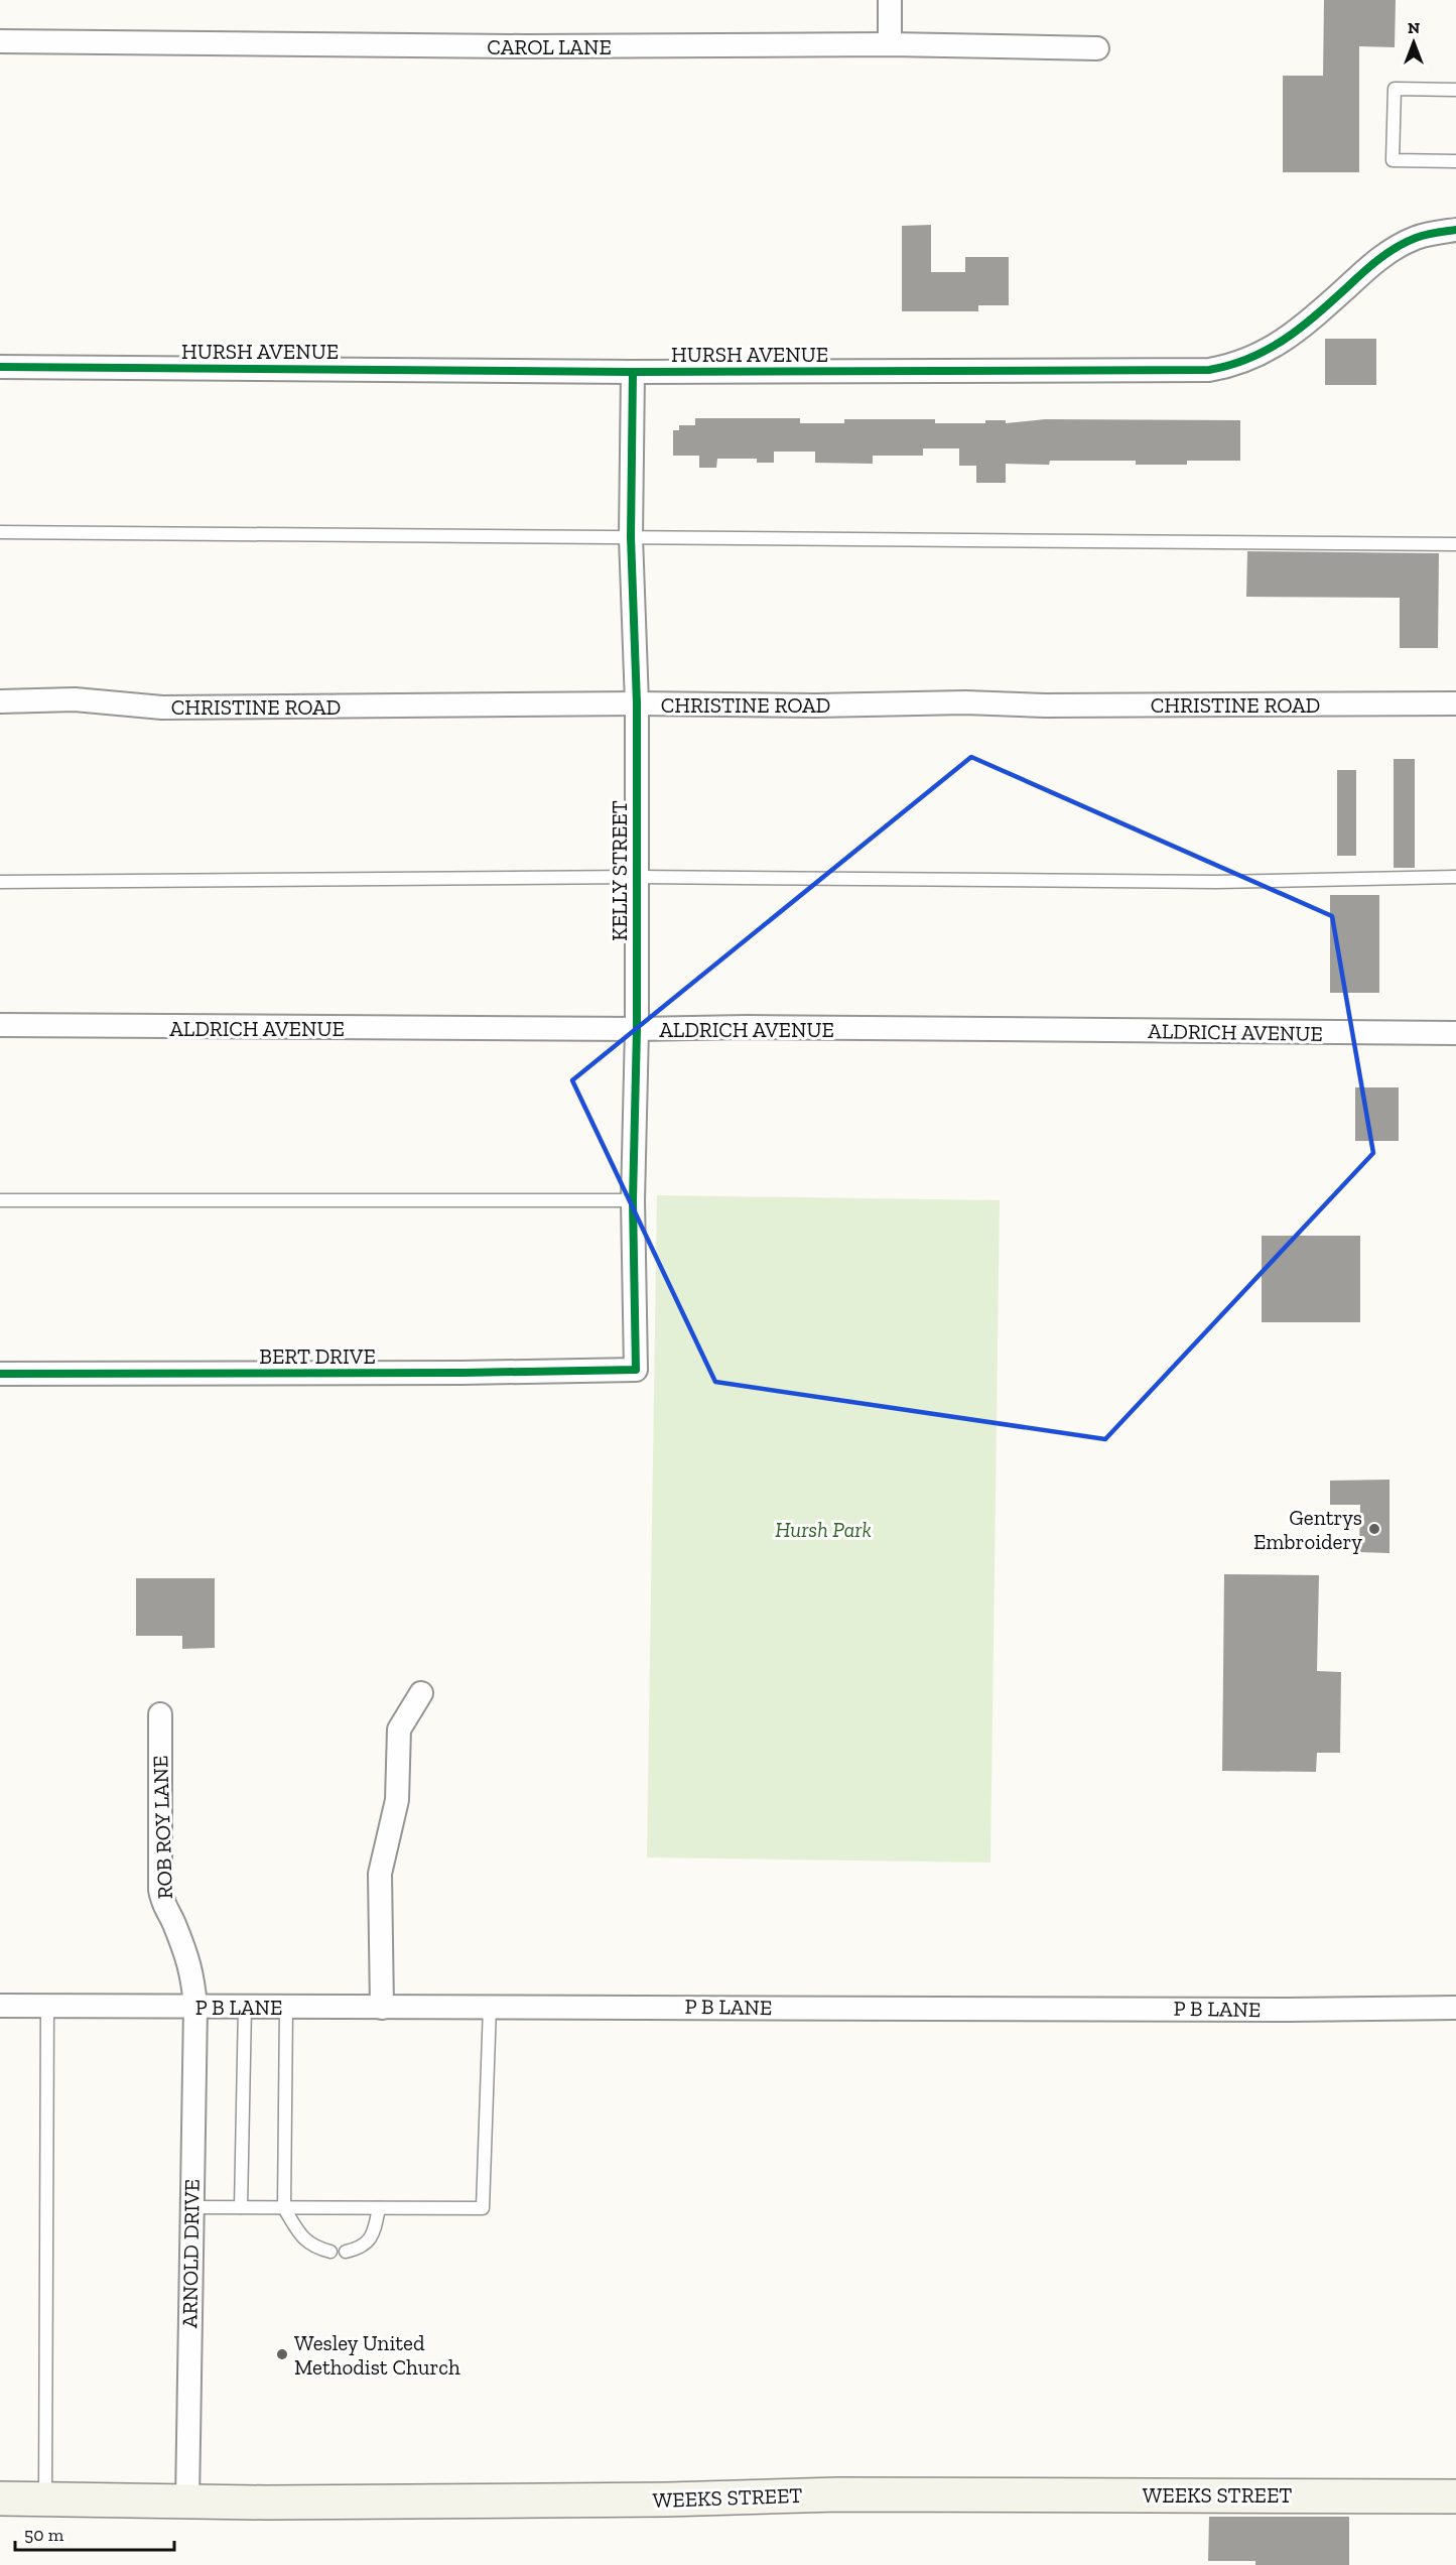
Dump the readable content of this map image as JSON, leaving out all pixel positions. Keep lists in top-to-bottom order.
{
  "streets": {
    "street": [
      "CAROL LANE",
      "HURSH AVENUE",
      "CHRISTINE ROAD",
      "KELLY STREET",
      "ALDRICH AVENUE",
      "BERT DRIVE",
      "ROB ROY LANE",
      "P B LANE",
      "ARNOLD DRIVE",
      "WEEKS STREET"
    ]
  },
  "crossings": [
    ["HURSH AVENUE", "KELLY STREET"],
    ["CHRISTINE ROAD", "KELLY STREET"],
    ["KELLY STREET", "ALDRICH AVENUE"],
    ["KELLY STREET", "BERT DRIVE"],
    ["ROB ROY LANE", "P B LANE"],
    ["ROB ROY LANE", "ARNOLD DRIVE"],
    ["P B LANE", "ARNOLD DRIVE"],
    ["ARNOLD DRIVE", "WEEKS STREET"]
  ],
  "parks": ["Hursh Park"],
  "places": ["Gentrys Embroidery", "Wesley United Methodist Church"],
  "scale_bar": "50 m",
  "north": "top"
}
